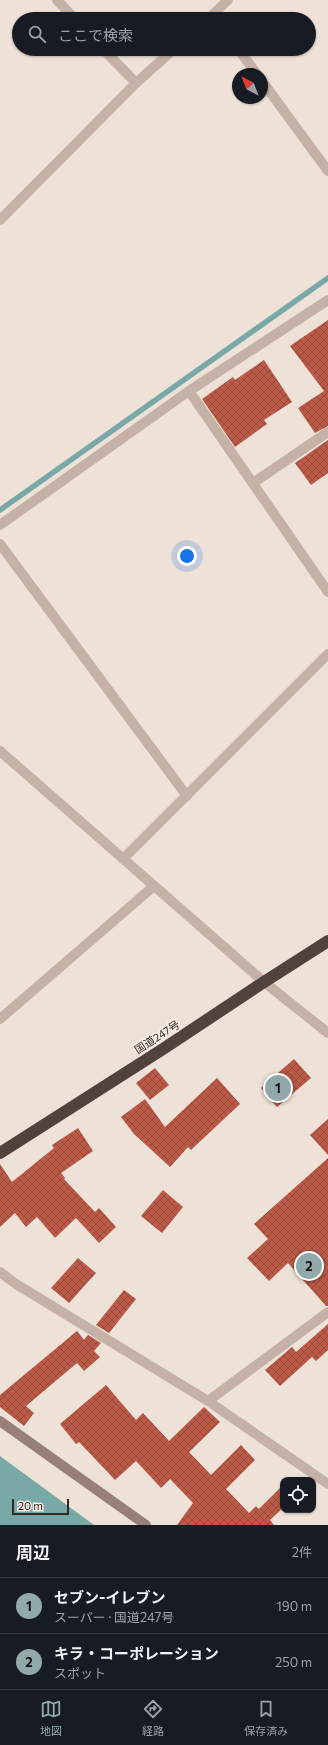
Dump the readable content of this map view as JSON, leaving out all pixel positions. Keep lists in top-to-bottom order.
{
  "streets": {
    "highway": ["国道247号"]
  },
  "scale_bar": "20 m",
  "north": "top left",
  "page": {
    "search": "ここで検索",
    "pins": ["1", "2"],
    "scale": "20 m",
    "heading": ["周辺", "2件"],
    "list": [
      {
        "mark": "1",
        "name": "セブン-イレブン",
        "note": "スーパー · 国道247号",
        "value": "190 m"
      },
      {
        "mark": "2",
        "name": "キラ・コーポレーション",
        "note": "スポット",
        "value": "250 m"
      }
    ],
    "nav": ["地図", "経路", "保存済み"]
  }
}
